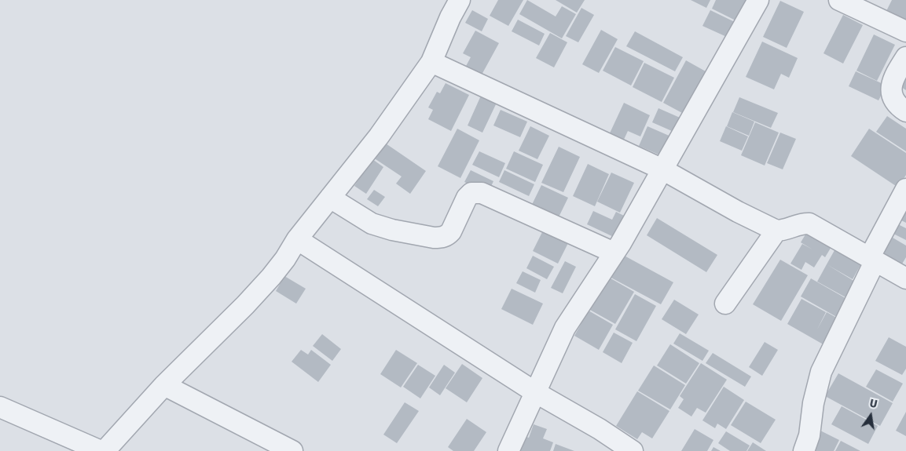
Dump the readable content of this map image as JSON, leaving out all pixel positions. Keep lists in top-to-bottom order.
{
  "north": "top"
}
